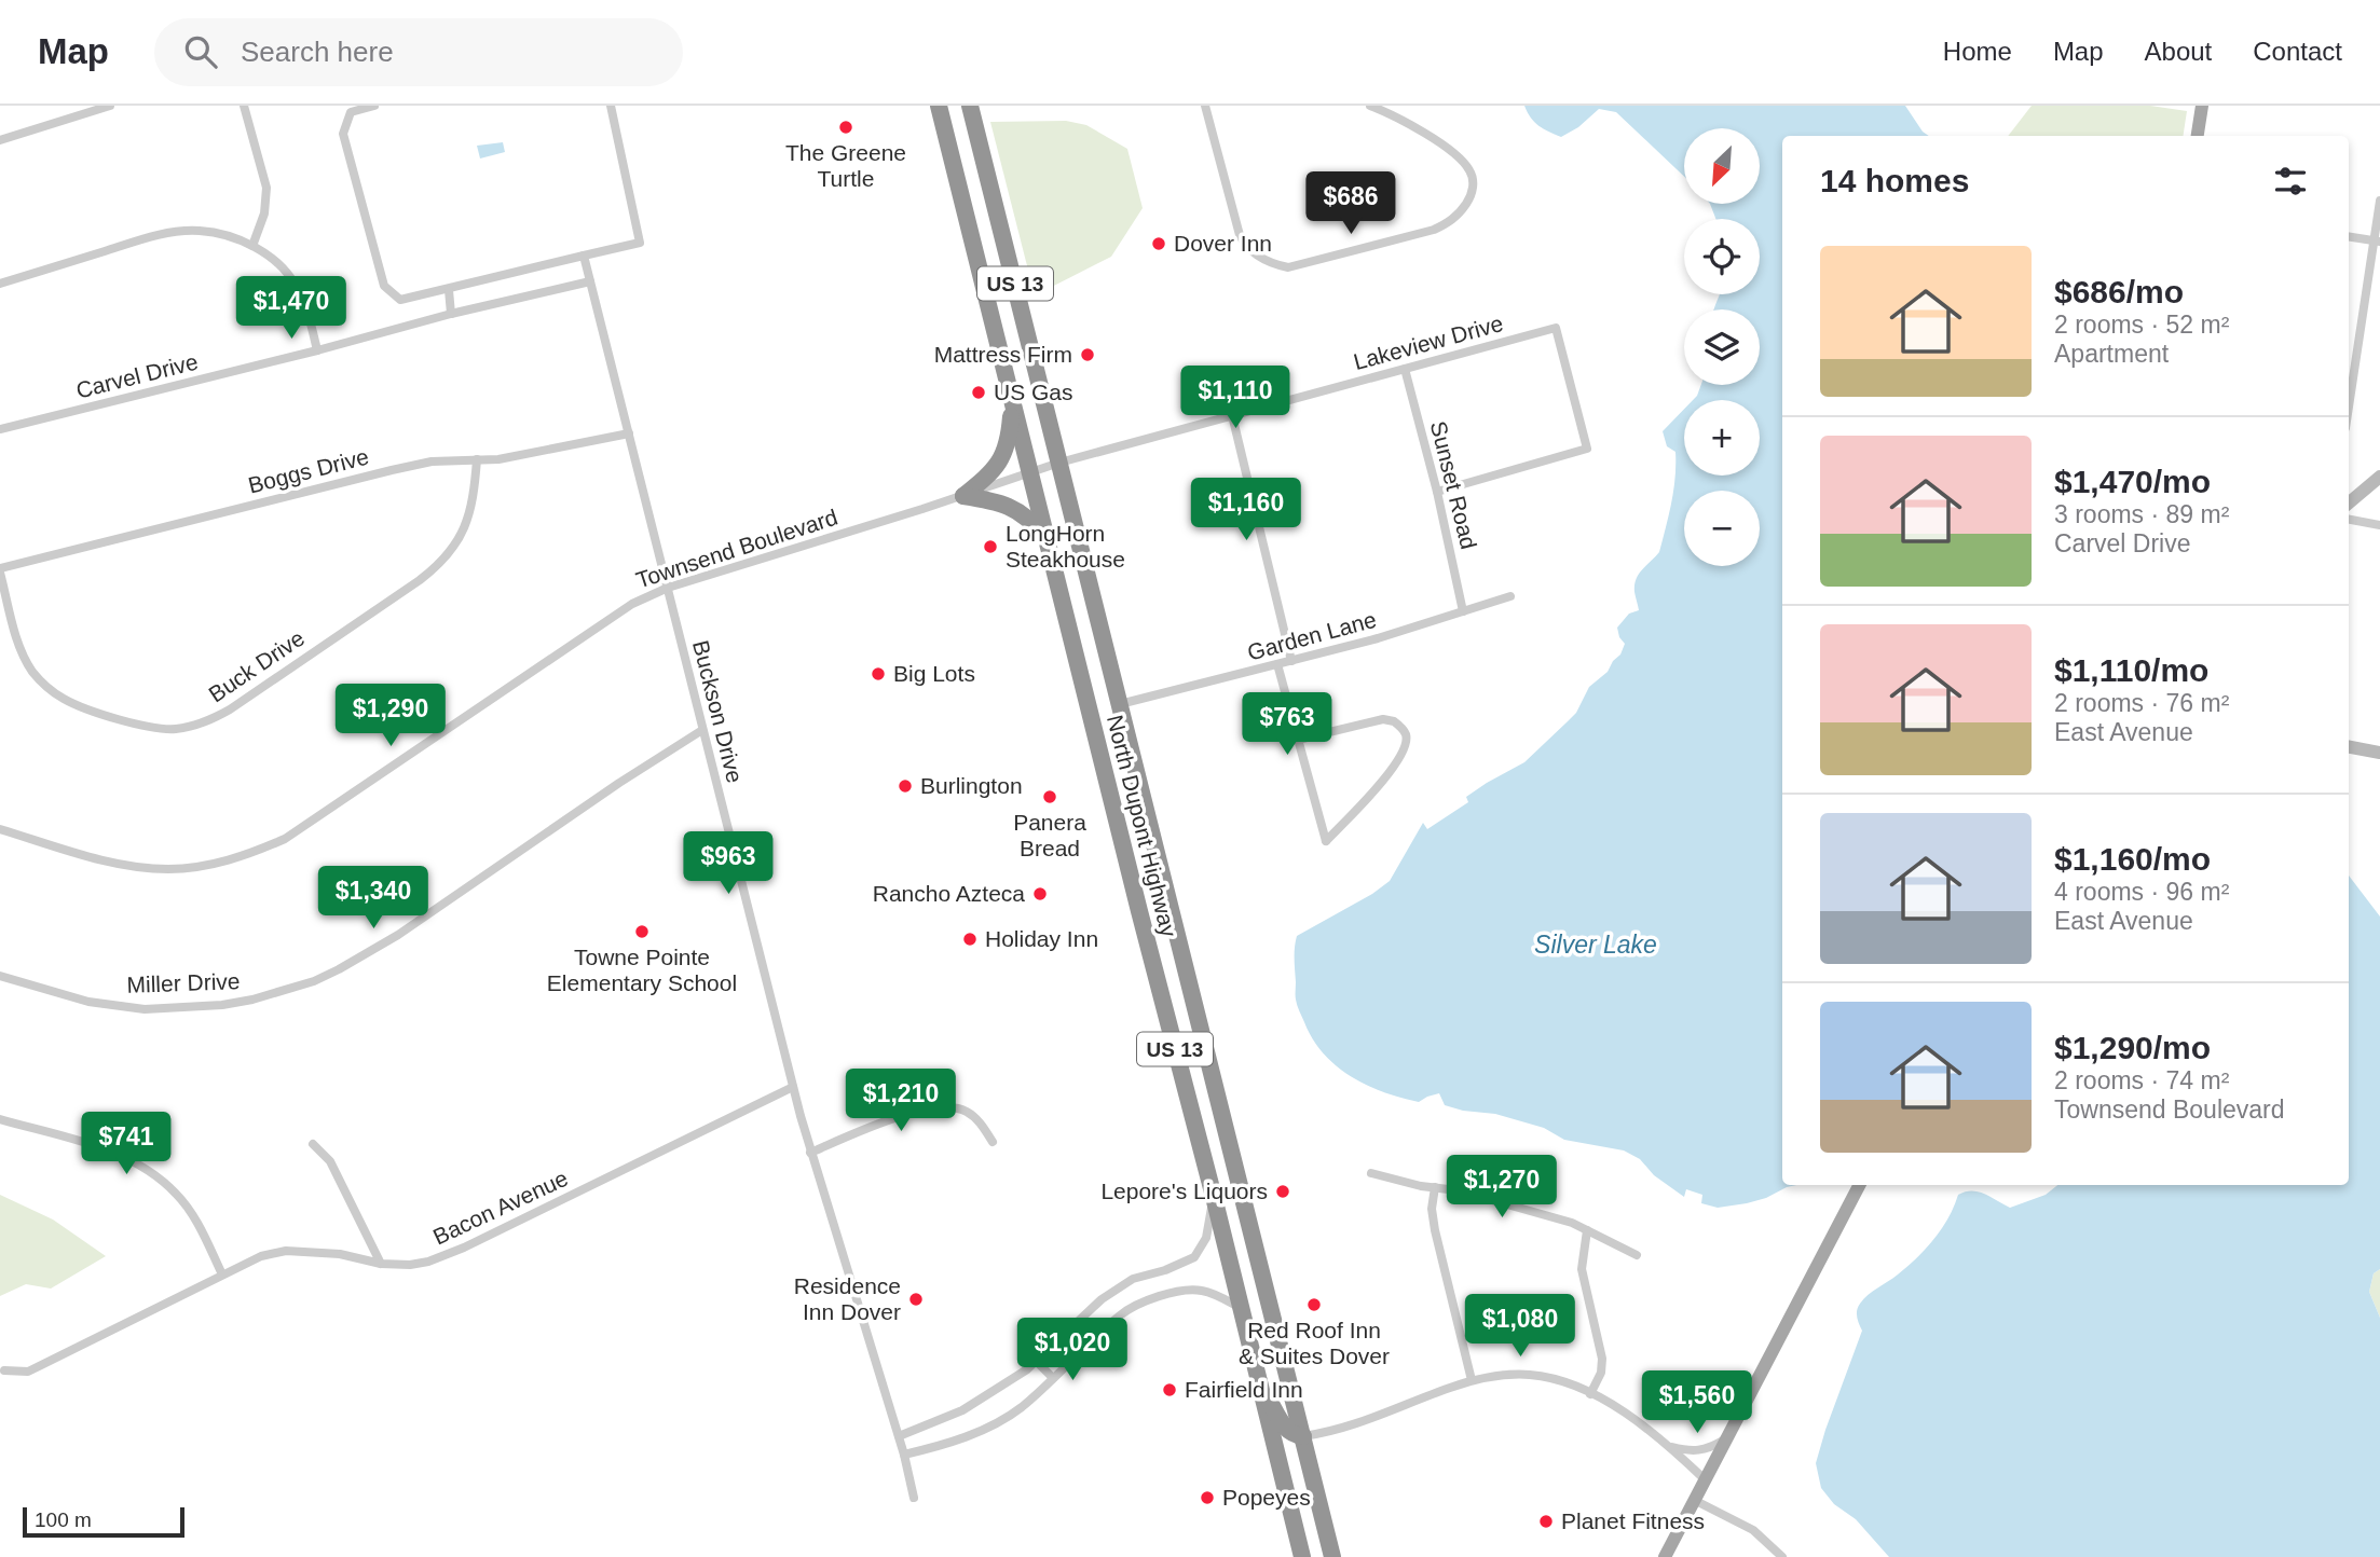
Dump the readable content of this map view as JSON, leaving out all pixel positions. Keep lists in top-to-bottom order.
{
  "streets": {
    "highway": ["US 13", "North Dupont Highway"],
    "street": [
      "Lakeview Drive",
      "Carvel Drive",
      "Boggs Drive",
      "Sunset Road",
      "Townsend Boulevard",
      "Garden Lane",
      "Buck Drive",
      "Buckson Drive",
      "Miller Drive",
      "Bacon Avenue"
    ]
  },
  "crossings": [
    ["Lakeview Drive", "Sunset Road"],
    ["Lakeview Drive", "Townsend Boulevard"],
    ["Lakeview Drive", "North Dupont Highway"],
    ["Carvel Drive", "Buckson Drive"],
    ["Boggs Drive", "Buck Drive"],
    ["Boggs Drive", "Buckson Drive"],
    ["Sunset Road", "Garden Lane"],
    ["Townsend Boulevard", "Buckson Drive"],
    ["Townsend Boulevard", "North Dupont Highway"],
    ["Garden Lane", "North Dupont Highway"],
    ["Buckson Drive", "Miller Drive"],
    ["Buckson Drive", "Bacon Avenue"]
  ],
  "water": ["Silver Lake"],
  "places": [
    "The Greene Turtle",
    "Dover Inn",
    "Mattress Firm",
    "US Gas",
    "LongHorn Steakhouse",
    "Big Lots",
    "Burlington",
    "Panera Bread",
    "Rancho Azteca",
    "Towne Pointe Elementary School",
    "Holiday Inn",
    "Lepore's Liquors",
    "Residence Inn Dover",
    "Red Roof Inn & Suites Dover",
    "Fairfield Inn",
    "Popeyes",
    "Planet Fitness"
  ],
  "scale_bar": "100 m",
  "north": "bottom left",
  "page": {
    "header": "Map",
    "search": "Search here",
    "nav": [
      "Home",
      "Map",
      "About",
      "Contact"
    ],
    "map_buttons": ["+", "−"],
    "heading": "14 homes",
    "price": [
      "$686",
      "$1,470",
      "$1,110",
      "$1,160",
      "$1,290",
      "$763",
      "$963",
      "$1,340",
      "$1,210",
      "$741",
      "$1,270",
      "$1,080",
      "$1,020",
      "$1,560"
    ],
    "list": [
      {
        "name": "$686/mo",
        "note": "2 rooms · 52 m² · Apartment"
      },
      {
        "name": "$1,470/mo",
        "note": "3 rooms · 89 m² · Carvel Drive"
      },
      {
        "name": "$1,110/mo",
        "note": "2 rooms · 76 m² · East Avenue"
      },
      {
        "name": "$1,160/mo",
        "note": "4 rooms · 96 m² · East Avenue"
      },
      {
        "name": "$1,290/mo",
        "note": "2 rooms · 74 m² · Townsend Boulevard"
      }
    ],
    "scale": "100 m"
  }
}
